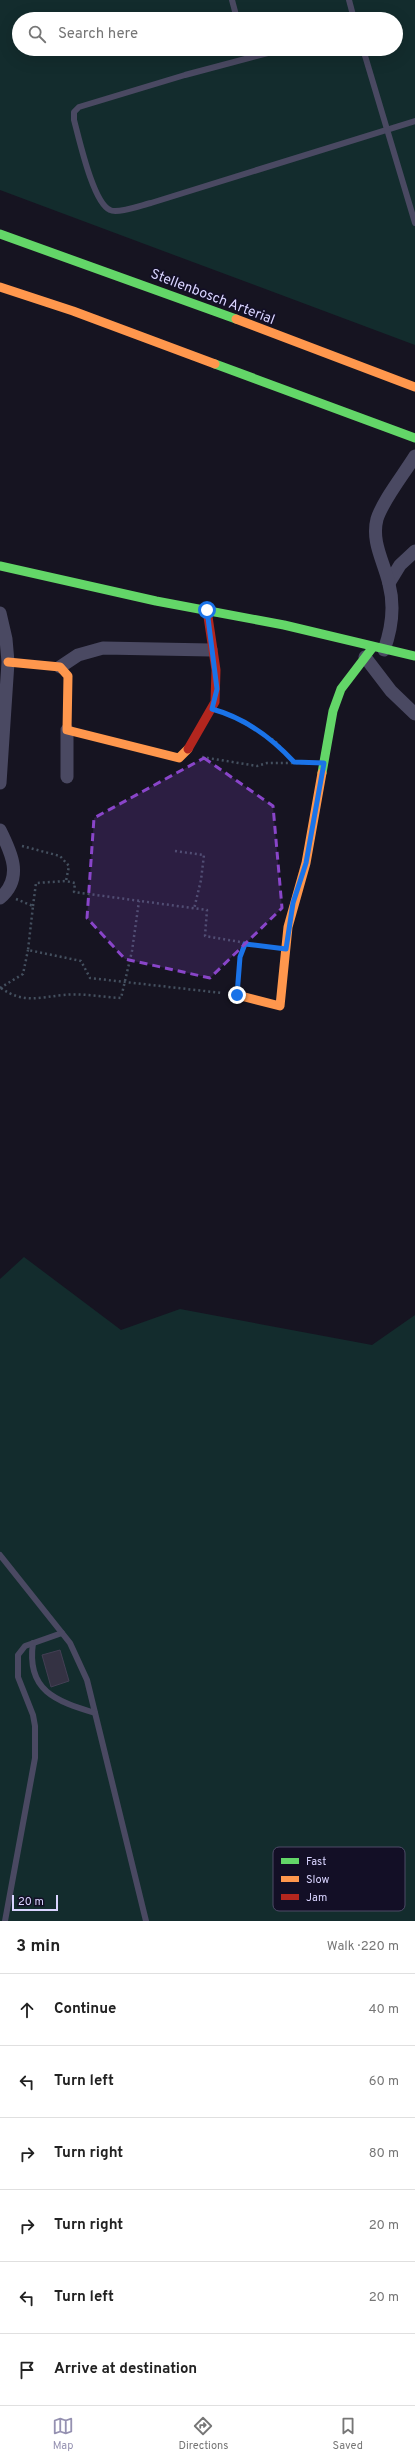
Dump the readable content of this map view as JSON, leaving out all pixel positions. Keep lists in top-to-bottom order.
{
  "streets": {
    "street": ["Stellenbosch Arterial"]
  },
  "legend": ["Fast", "Slow", "Jam"],
  "scale_bar": "20 m",
  "page": {
    "search": "Search here",
    "scale": "20 m",
    "heading": ["3 min", "Walk · 220 m"],
    "list": [
      ["Continue", "40 m"],
      ["Turn left", "60 m"],
      ["Turn right", "80 m"],
      ["Turn right", "20 m"],
      ["Turn left", "20 m"],
      "Arrive at destination"
    ],
    "nav": ["Map", "Directions", "Saved"]
  }
}
